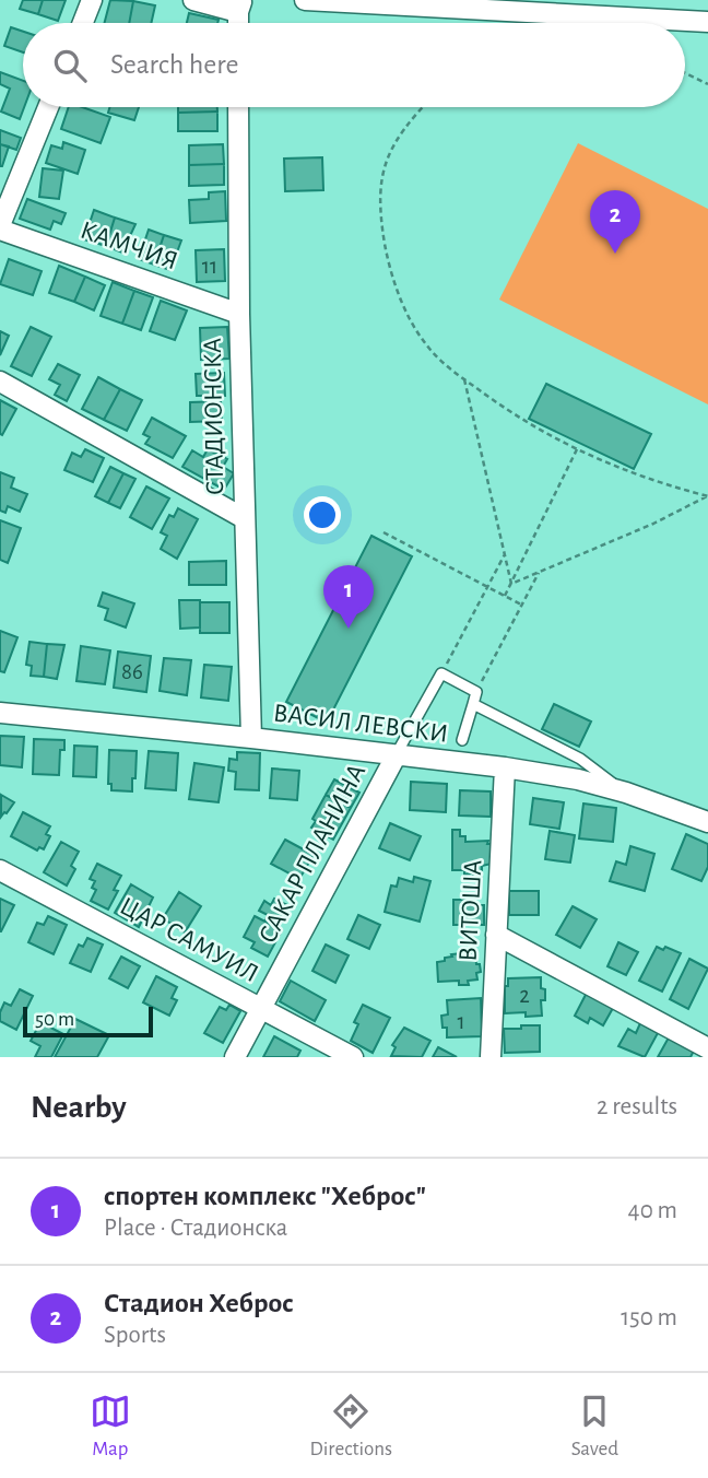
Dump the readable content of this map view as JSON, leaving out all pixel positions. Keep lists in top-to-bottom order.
{
  "streets": {
    "street": [
      "КАМЧИЯ",
      "СТАДИОНСКА",
      "ВАСИЛ ЛЕВСКИ",
      "САКАР ПЛАНИНА",
      "ВИТОША",
      "ЦАР САМУИЛ"
    ]
  },
  "crossings": [
    ["КАМЧИЯ", "СТАДИОНСКА"],
    ["СТАДИОНСКА", "ВАСИЛ ЛЕВСКИ"],
    ["ВАСИЛ ЛЕВСКИ", "САКАР ПЛАНИНА"],
    ["ВАСИЛ ЛЕВСКИ", "ВИТОША"],
    ["САКАР ПЛАНИНА", "ЦАР САМУИЛ"]
  ],
  "house_numbers": [
    "11",
    "86",
    "2",
    "1"
  ],
  "scale_bar": "50 m",
  "page": {
    "search": "Search here",
    "pins": ["2", "1"],
    "scale": "50 m",
    "heading": ["Nearby", "2 results"],
    "list": [
      {
        "mark": "1",
        "name": "спортен комплекс \"Хеброс\"",
        "note": "Place · Стадионска",
        "value": "40 m"
      },
      {
        "mark": "2",
        "name": "Стадион Хеброс",
        "note": "Sports",
        "value": "150 m"
      }
    ],
    "nav": ["Map", "Directions", "Saved"]
  }
}
